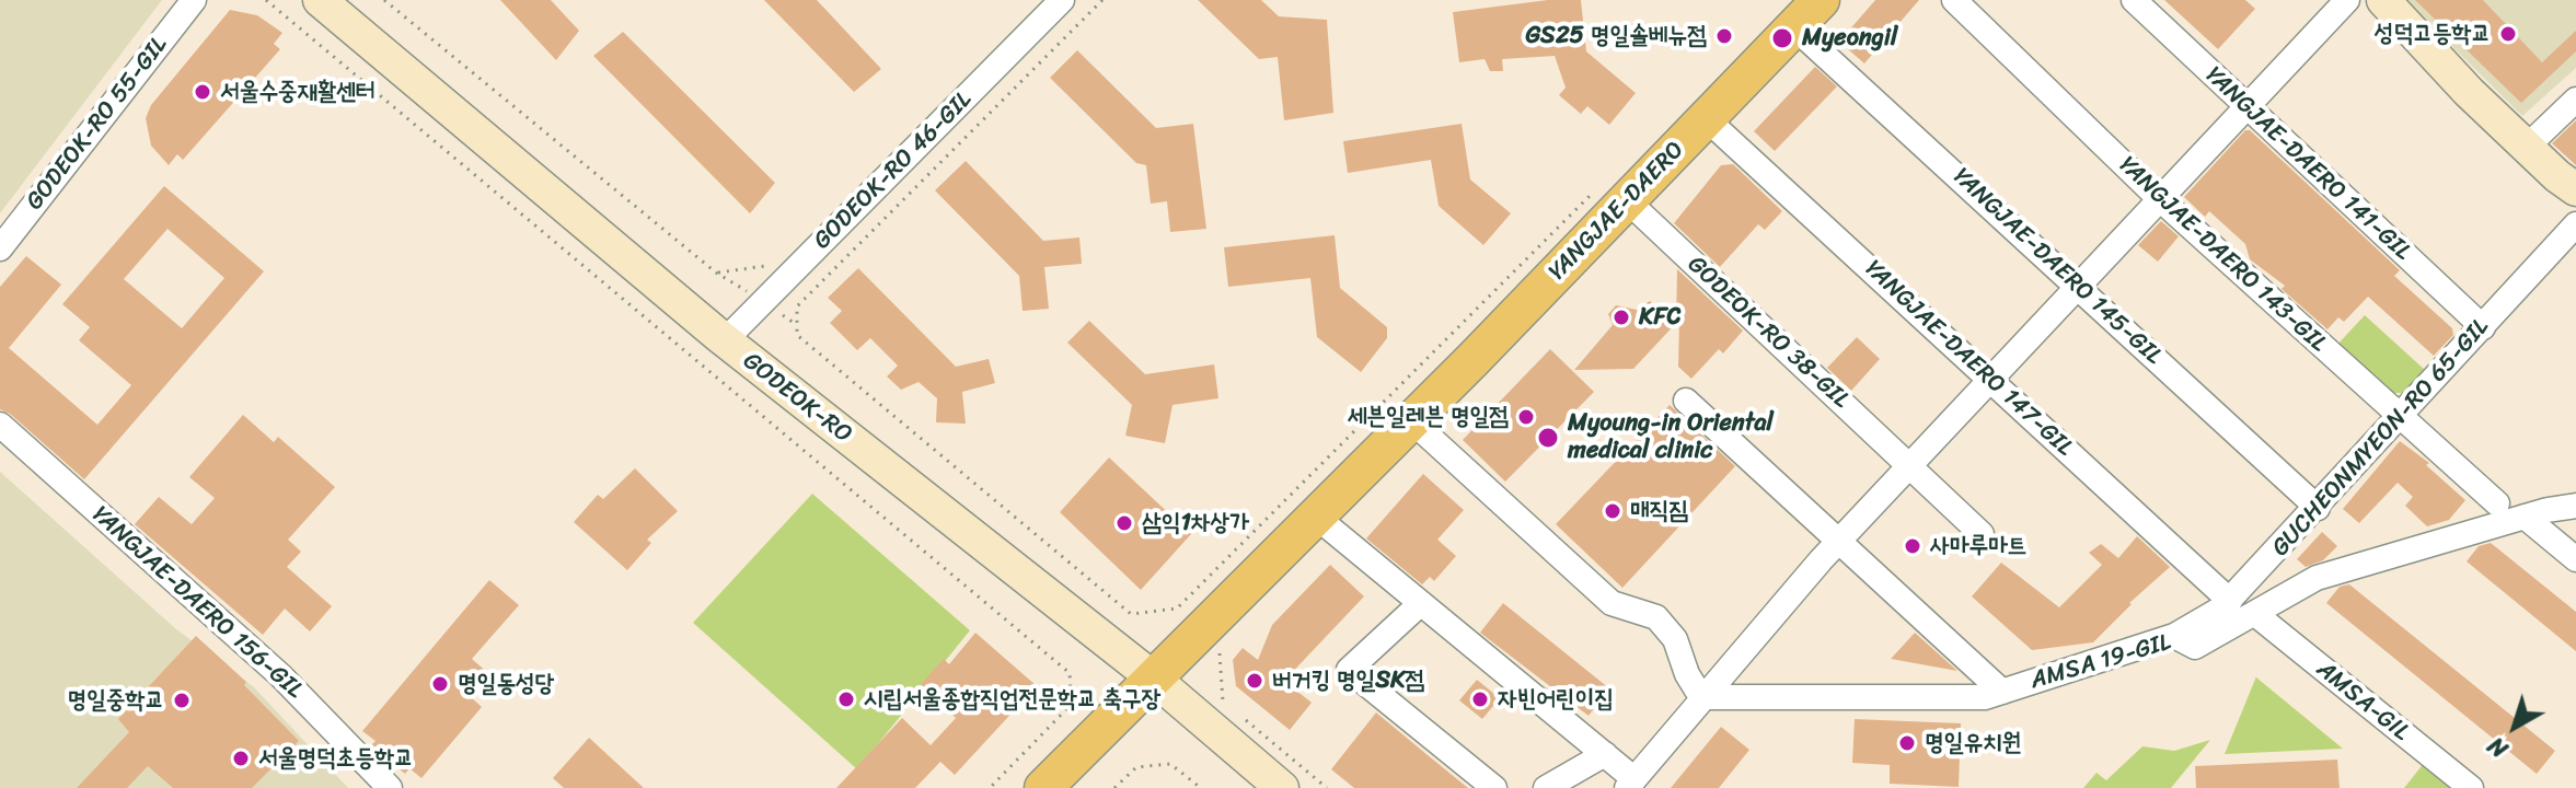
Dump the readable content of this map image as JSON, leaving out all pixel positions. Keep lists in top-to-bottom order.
{
  "streets": {
    "main road": ["YANGJAE-DAERO", "GODEOK-RO"],
    "street": [
      "GODEOK-RO 55-GIL",
      "YANGJAE-DAERO 141-GIL",
      "GODEOK-RO 46-GIL",
      "YANGJAE-DAERO 143-GIL",
      "YANGJAE-DAERO 145-GIL",
      "GODEOK-RO 38-GIL",
      "YANGJAE-DAERO 147-GIL",
      "GUCHEONMYEON-RO 65-GIL",
      "YANGJAE-DAERO 156-GIL",
      "AMSA 19-GIL",
      "AMSA-GIL"
    ]
  },
  "crossings": [
    ["YANGJAE-DAERO 141-GIL", "GUCHEONMYEON-RO 65-GIL"],
    ["GODEOK-RO 46-GIL", "GODEOK-RO"],
    ["YANGJAE-DAERO", "YANGJAE-DAERO 145-GIL"],
    ["YANGJAE-DAERO", "GODEOK-RO 38-GIL"],
    ["YANGJAE-DAERO", "YANGJAE-DAERO 147-GIL"],
    ["YANGJAE-DAERO", "GODEOK-RO"],
    ["YANGJAE-DAERO 143-GIL", "GUCHEONMYEON-RO 65-GIL"],
    ["YANGJAE-DAERO 145-GIL", "GUCHEONMYEON-RO 65-GIL"],
    ["YANGJAE-DAERO 147-GIL", "GUCHEONMYEON-RO 65-GIL"],
    ["GUCHEONMYEON-RO 65-GIL", "AMSA 19-GIL"],
    ["AMSA 19-GIL", "AMSA-GIL"]
  ],
  "places": [
    "성덕고등학교",
    "GS25 명일솔베뉴점",
    "Myeongil",
    "서울수중재활센터",
    "KFC",
    "세븐일레븐 명일점",
    "Myoung-in Oriental medical clinic",
    "매직짐",
    "삼익1차상가",
    "사마루마트",
    "버거킹 명일SK점",
    "명일동성당",
    "시립서울종합직업전문학교 축구장",
    "자빈어린이집",
    "명일중학교",
    "명일유치원",
    "서울명덕초등학교"
  ],
  "north": "bottom left"
}
